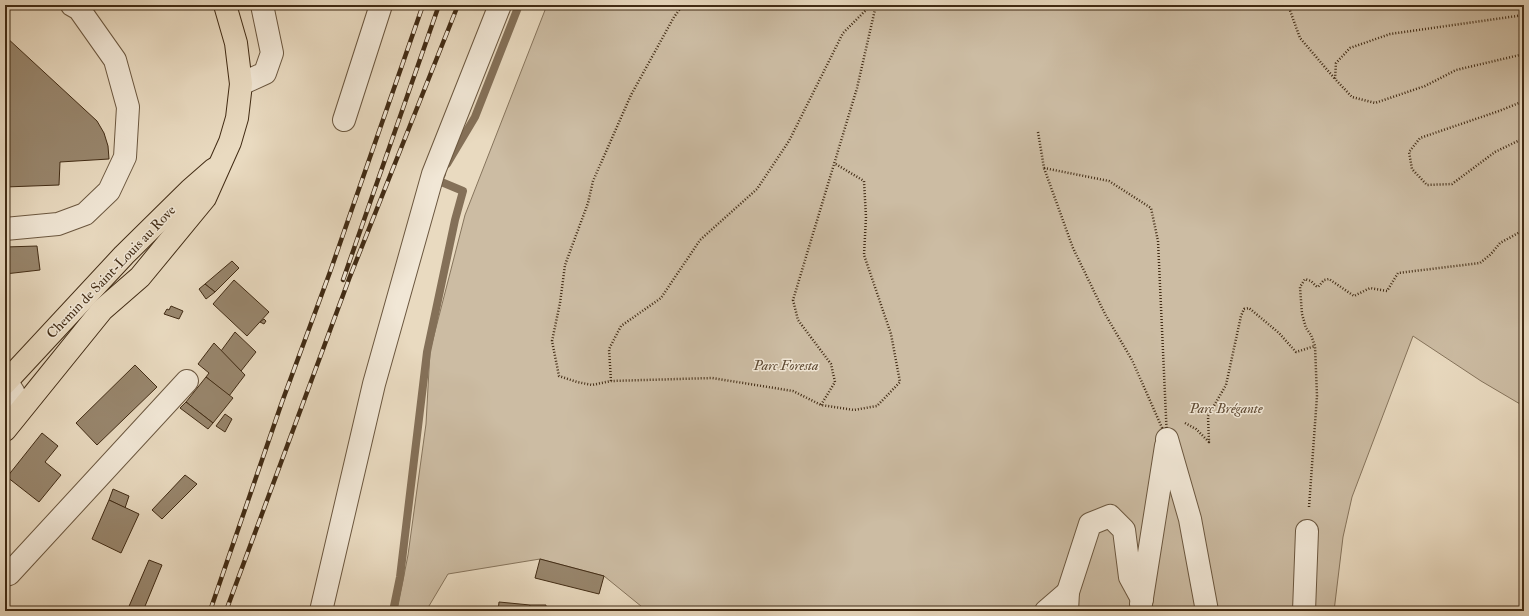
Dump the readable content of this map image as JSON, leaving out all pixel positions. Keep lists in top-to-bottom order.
{
  "streets": {
    "main road": ["Chemin de Saint-Louis au Rove"]
  },
  "parks": ["Parc Foresta", "Parc Brégante"]
}
